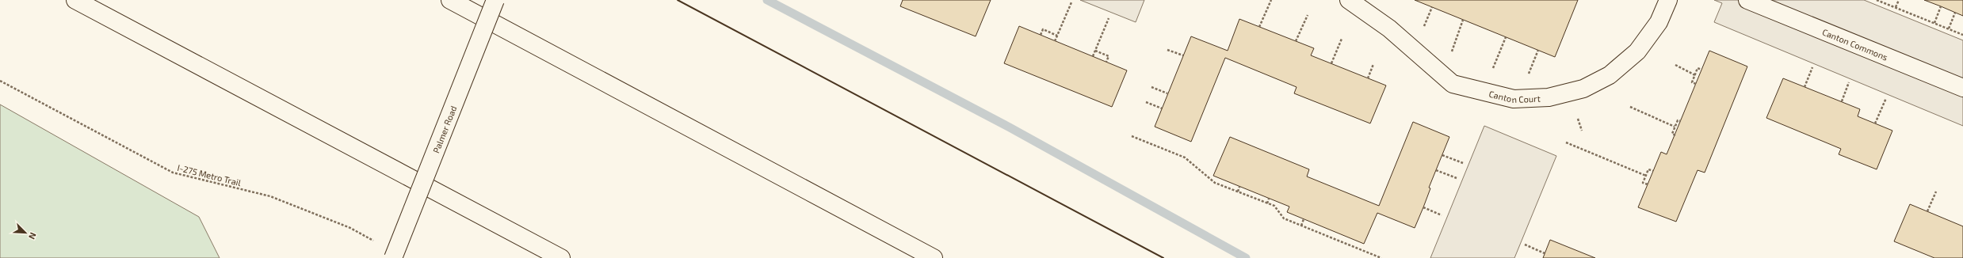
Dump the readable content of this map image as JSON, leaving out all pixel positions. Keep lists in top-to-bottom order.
{
  "streets": {
    "main road": ["Canton Commons", "Canton Court", "Palmer Road"],
    "path": ["I-275 Metro Trail"]
  },
  "north": "bottom right"
}
